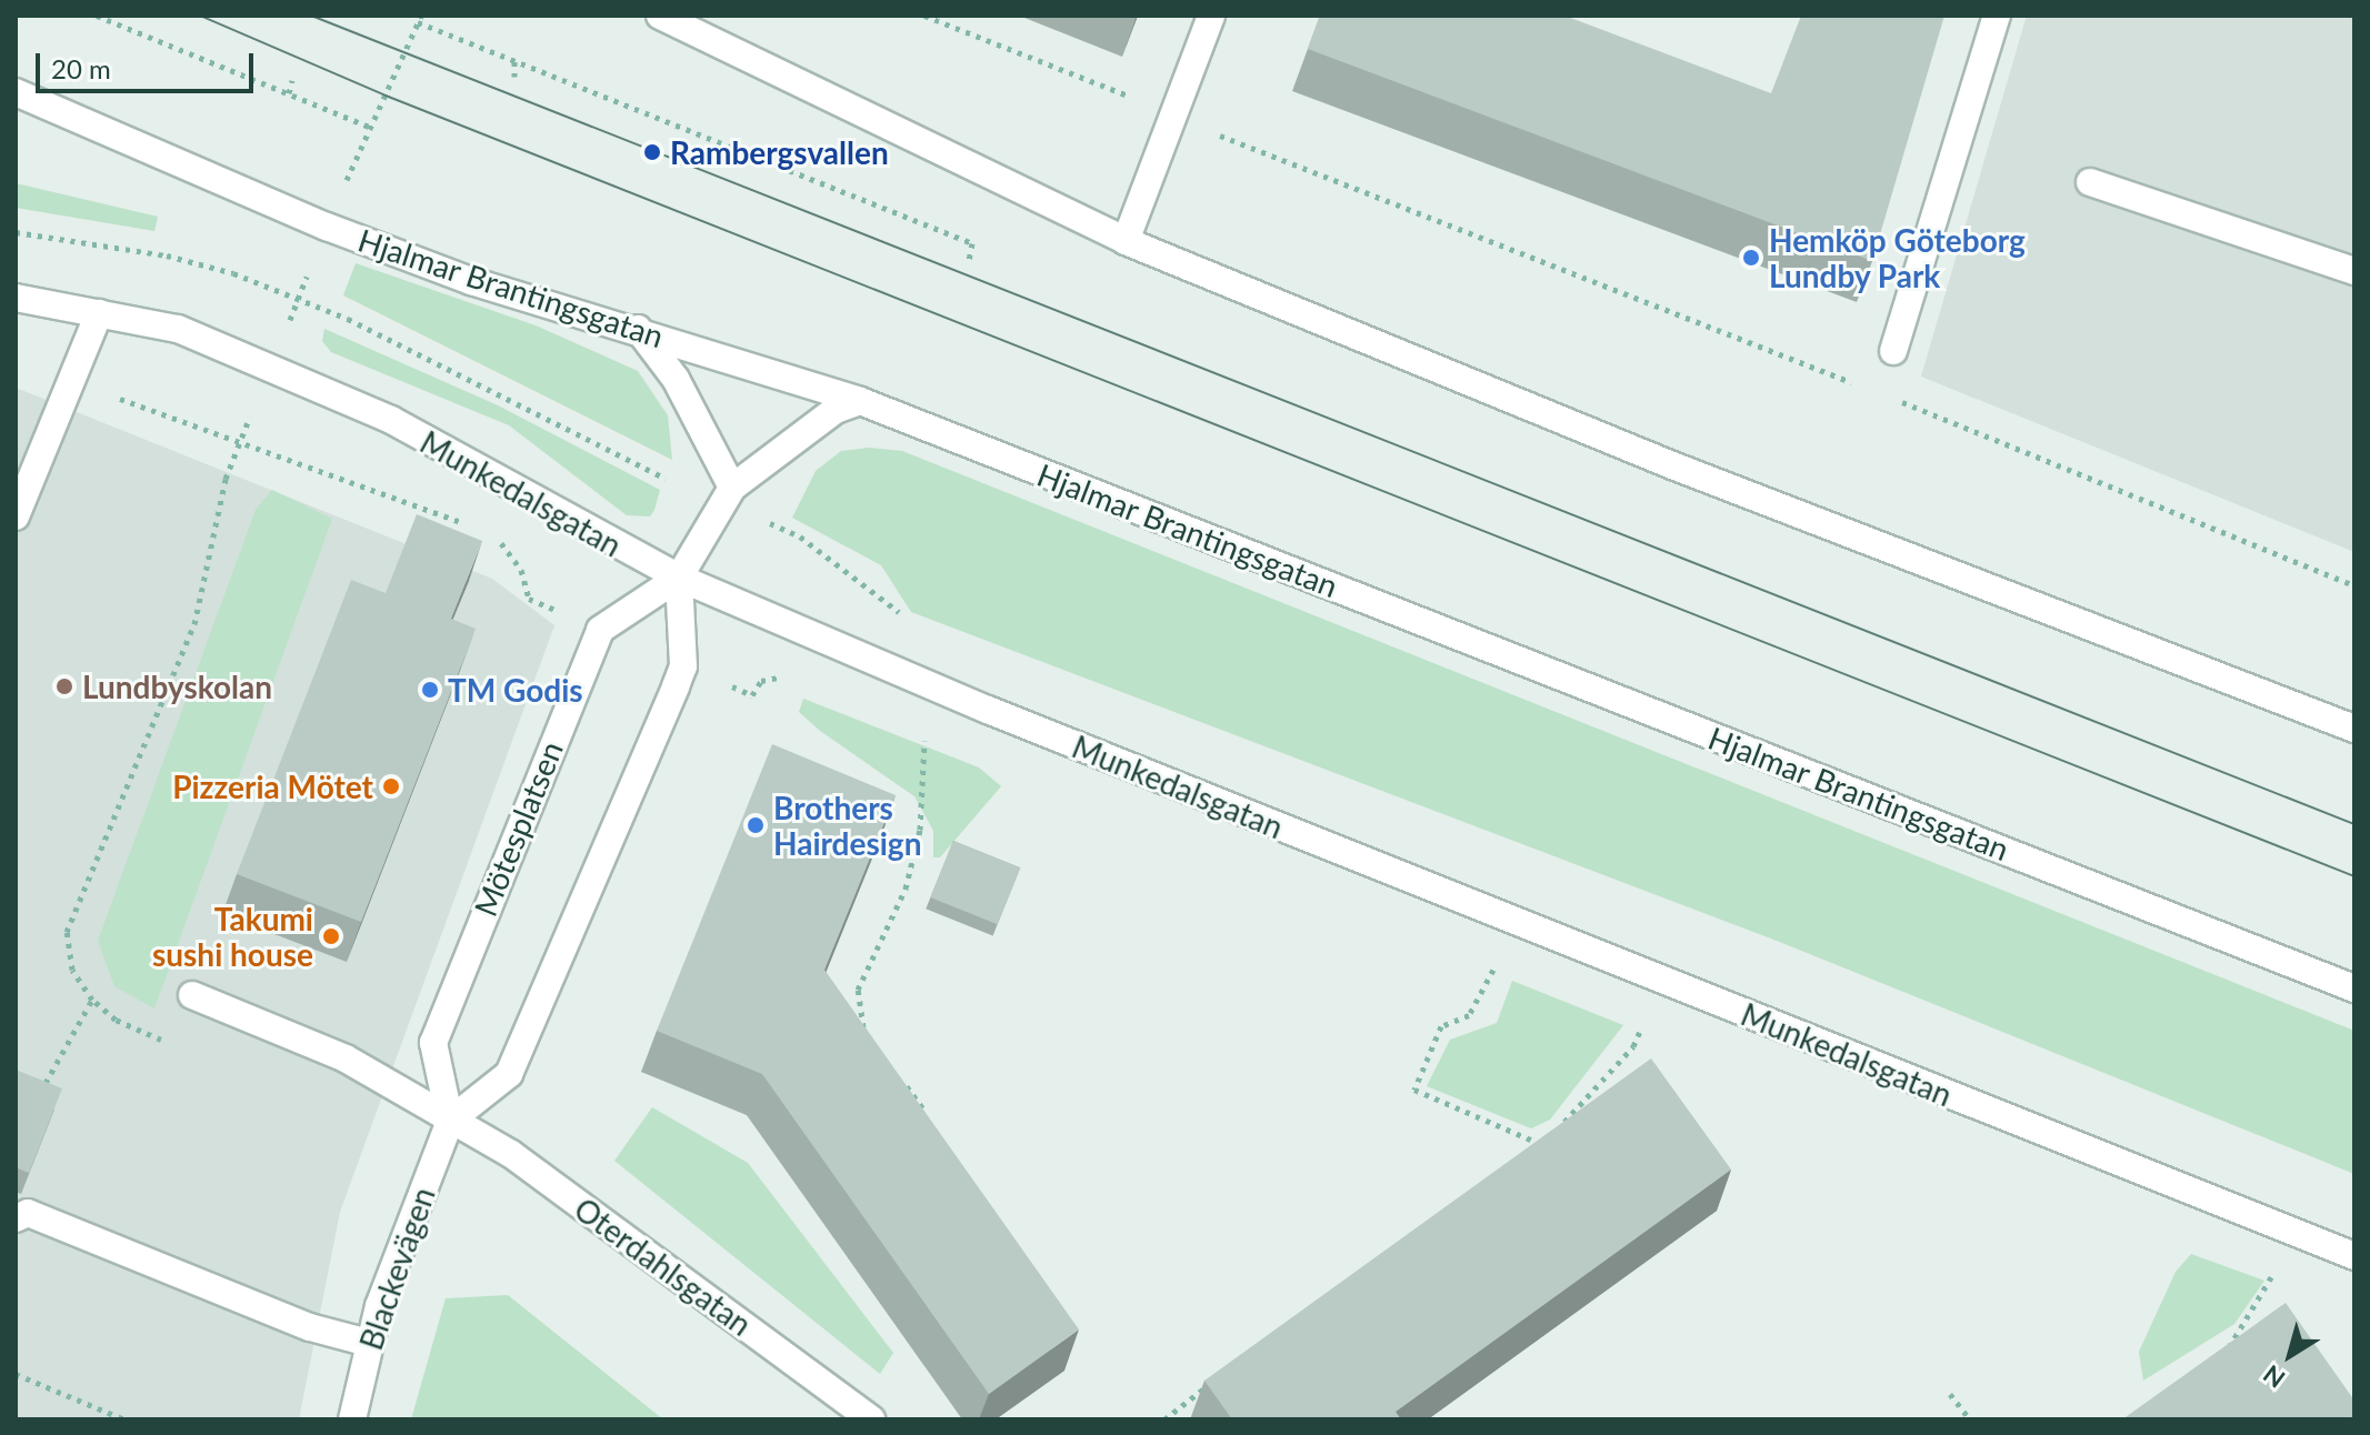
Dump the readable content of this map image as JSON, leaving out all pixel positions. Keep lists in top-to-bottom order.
{
  "streets": {
    "street": [
      "Hjalmar Brantingsgatan",
      "Munkedalsgatan",
      "Mötesplatsen",
      "Oterdahlsgatan",
      "Blackevägen"
    ]
  },
  "crossings": [
    ["Hjalmar Brantingsgatan", "Mötesplatsen"],
    ["Munkedalsgatan", "Mötesplatsen"],
    ["Mötesplatsen", "Oterdahlsgatan"],
    ["Mötesplatsen", "Blackevägen"],
    ["Oterdahlsgatan", "Blackevägen"]
  ],
  "places": [
    "Rambergsvallen",
    "Hemköp Göteborg Lundby Park",
    "Lundbyskolan",
    "TM Godis",
    "Pizzeria Mötet",
    "Brothers Hairdesign",
    "Takumi sushi house"
  ],
  "scale_bar": "20 m",
  "north": "bottom left"
}
